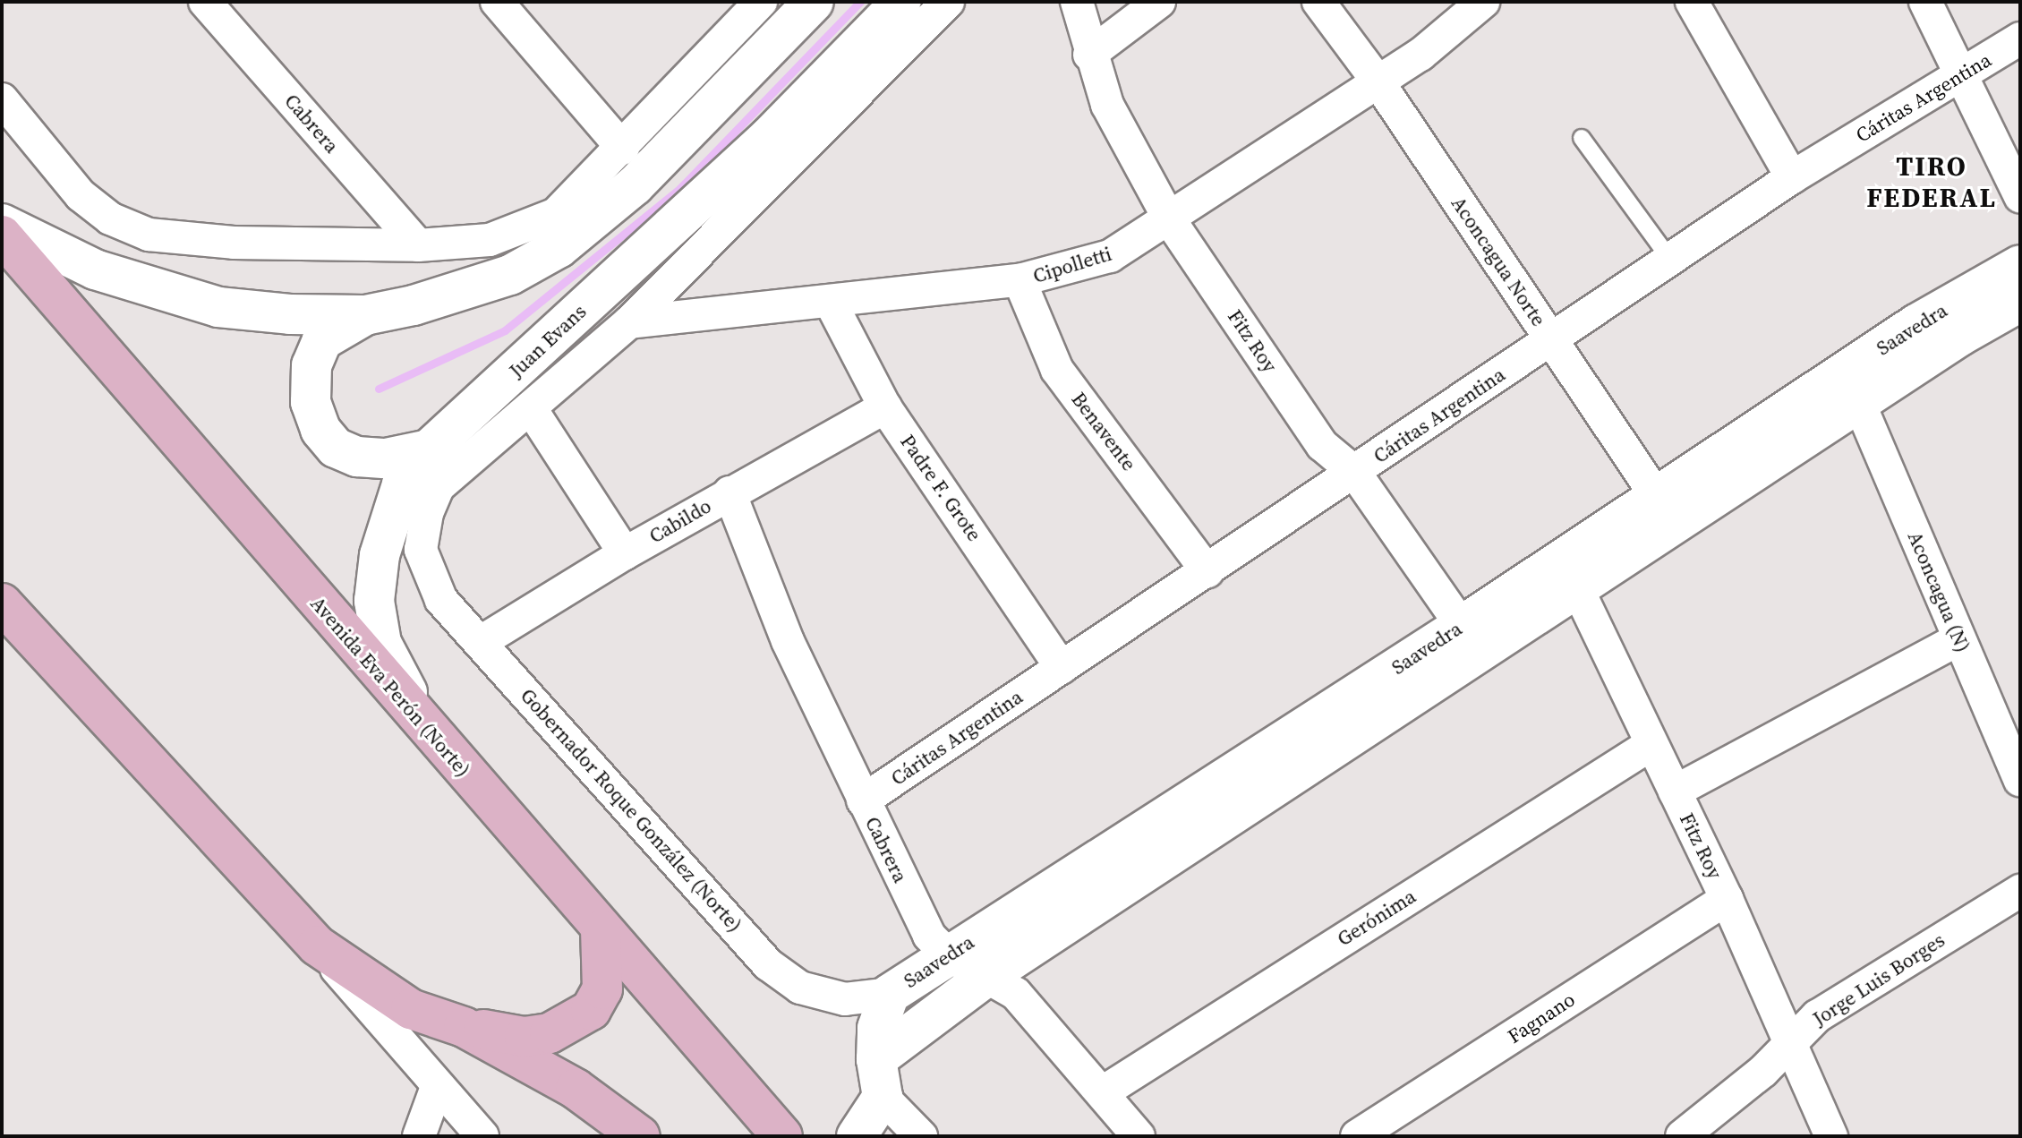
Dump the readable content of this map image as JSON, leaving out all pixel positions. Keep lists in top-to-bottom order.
{
  "streets": {
    "main road": ["Avenida Eva Perón (Norte)"],
    "street": [
      "Cáritas Argentina",
      "Cabrera",
      "Aconcagua Norte",
      "Cipolletti",
      "Saavedra",
      "Juan Evans",
      "Fitz Roy",
      "Benavente",
      "Padre F. Grote",
      "Cabildo",
      "Aconcagua (N)",
      "Gobernador Roque González (Norte)",
      "Gerónima",
      "Jorge Luis Borges",
      "Fagnano"
    ]
  },
  "crossings": [
    ["Cáritas Argentina", "Cabrera"],
    ["Cáritas Argentina", "Aconcagua Norte"],
    ["Cáritas Argentina", "Fitz Roy"],
    ["Cáritas Argentina", "Benavente"],
    ["Cáritas Argentina", "Padre F. Grote"],
    ["Cabrera", "Saavedra"],
    ["Cabrera", "Cabildo"],
    ["Cabrera", "Gerónima"],
    ["Aconcagua Norte", "Cipolletti"],
    ["Aconcagua Norte", "Saavedra"],
    ["Cipolletti", "Juan Evans"],
    ["Cipolletti", "Fitz Roy"],
    ["Cipolletti", "Benavente"],
    ["Cipolletti", "Padre F. Grote"],
    ["Saavedra", "Fitz Roy"],
    ["Saavedra", "Aconcagua (N)"],
    ["Saavedra", "Gobernador Roque González (Norte)"],
    ["Juan Evans", "Avenida Eva Perón (Norte)"],
    ["Juan Evans", "Gobernador Roque González (Norte)"],
    ["Fitz Roy", "Gerónima"],
    ["Fitz Roy", "Jorge Luis Borges"],
    ["Fitz Roy", "Fagnano"],
    ["Padre F. Grote", "Cabildo"],
    ["Cabildo", "Gobernador Roque González (Norte)"]
  ],
  "districts": ["TIRO FEDERAL"]
}
